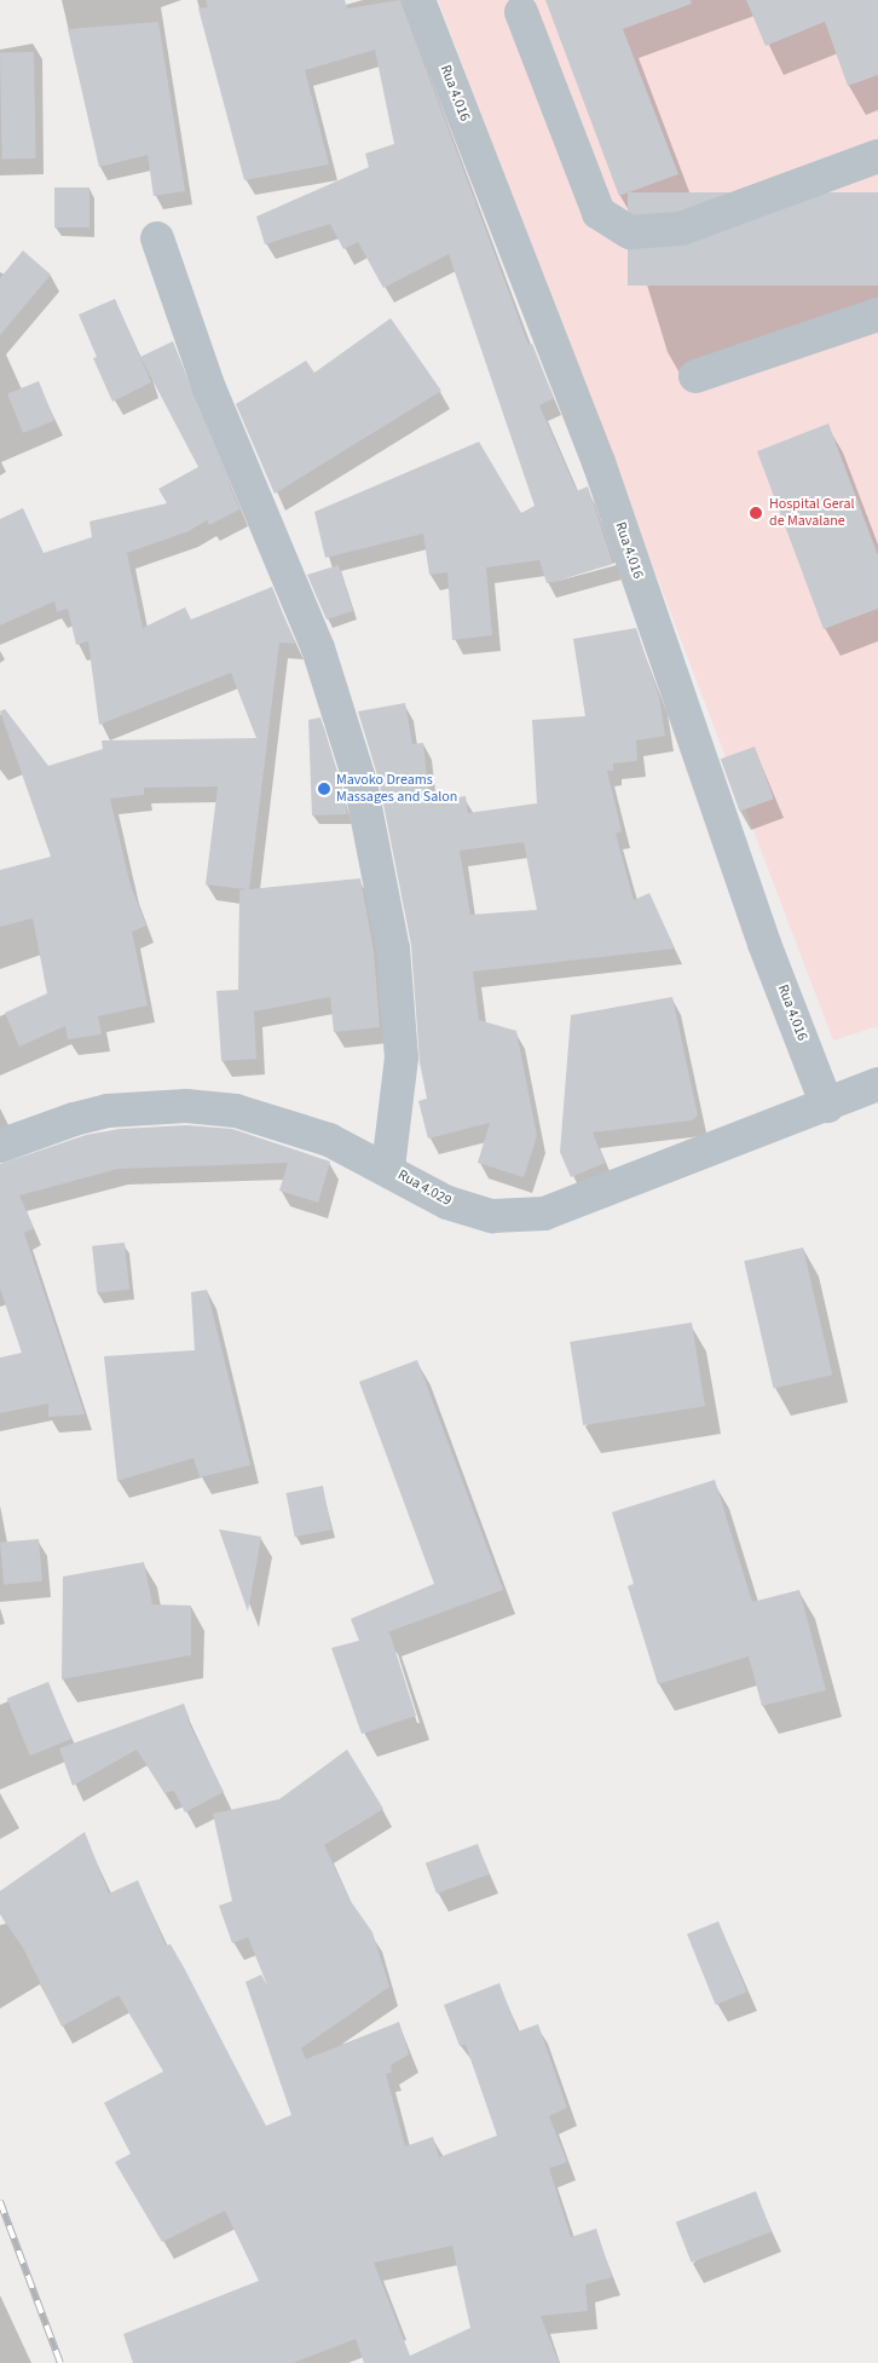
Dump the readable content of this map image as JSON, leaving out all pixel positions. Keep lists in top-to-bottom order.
{
  "streets": {
    "street": ["Rua 4.016", "Rua 4.029"]
  },
  "crossings": [
    ["Rua 4.016", "Rua 4.029"]
  ],
  "places": ["Hospital Geral de Mavalane", "Mavoko Dreams Massages and Salon"]
}
